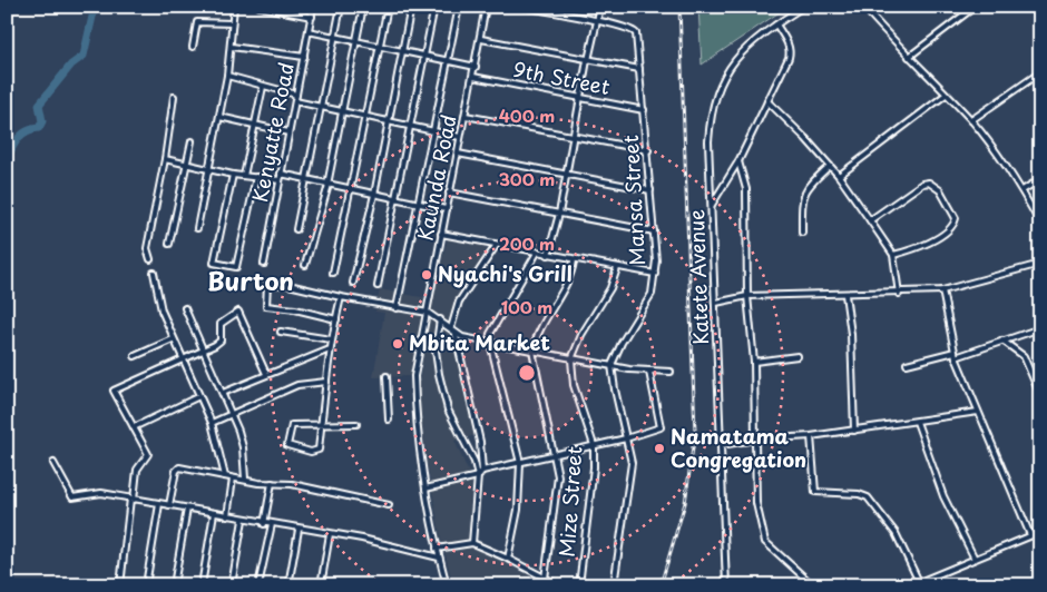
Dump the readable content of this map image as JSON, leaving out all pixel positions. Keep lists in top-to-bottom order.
{
  "streets": {
    "street": [
      "9th Street",
      "Kenyatte Road",
      "Kaunda Road",
      "Mansa Street",
      "Katete Avenue",
      "Mize Street"
    ]
  },
  "crossings": [
    ["9th Street", "Kaunda Road"],
    ["9th Street", "Mansa Street"]
  ],
  "districts": ["Burton"],
  "places": ["Nyachi's Grill", "Mbita Market", "Namatama Congregation"],
  "rings": [
    "400 m",
    "300 m",
    "200 m",
    "100 m"
  ]
}
